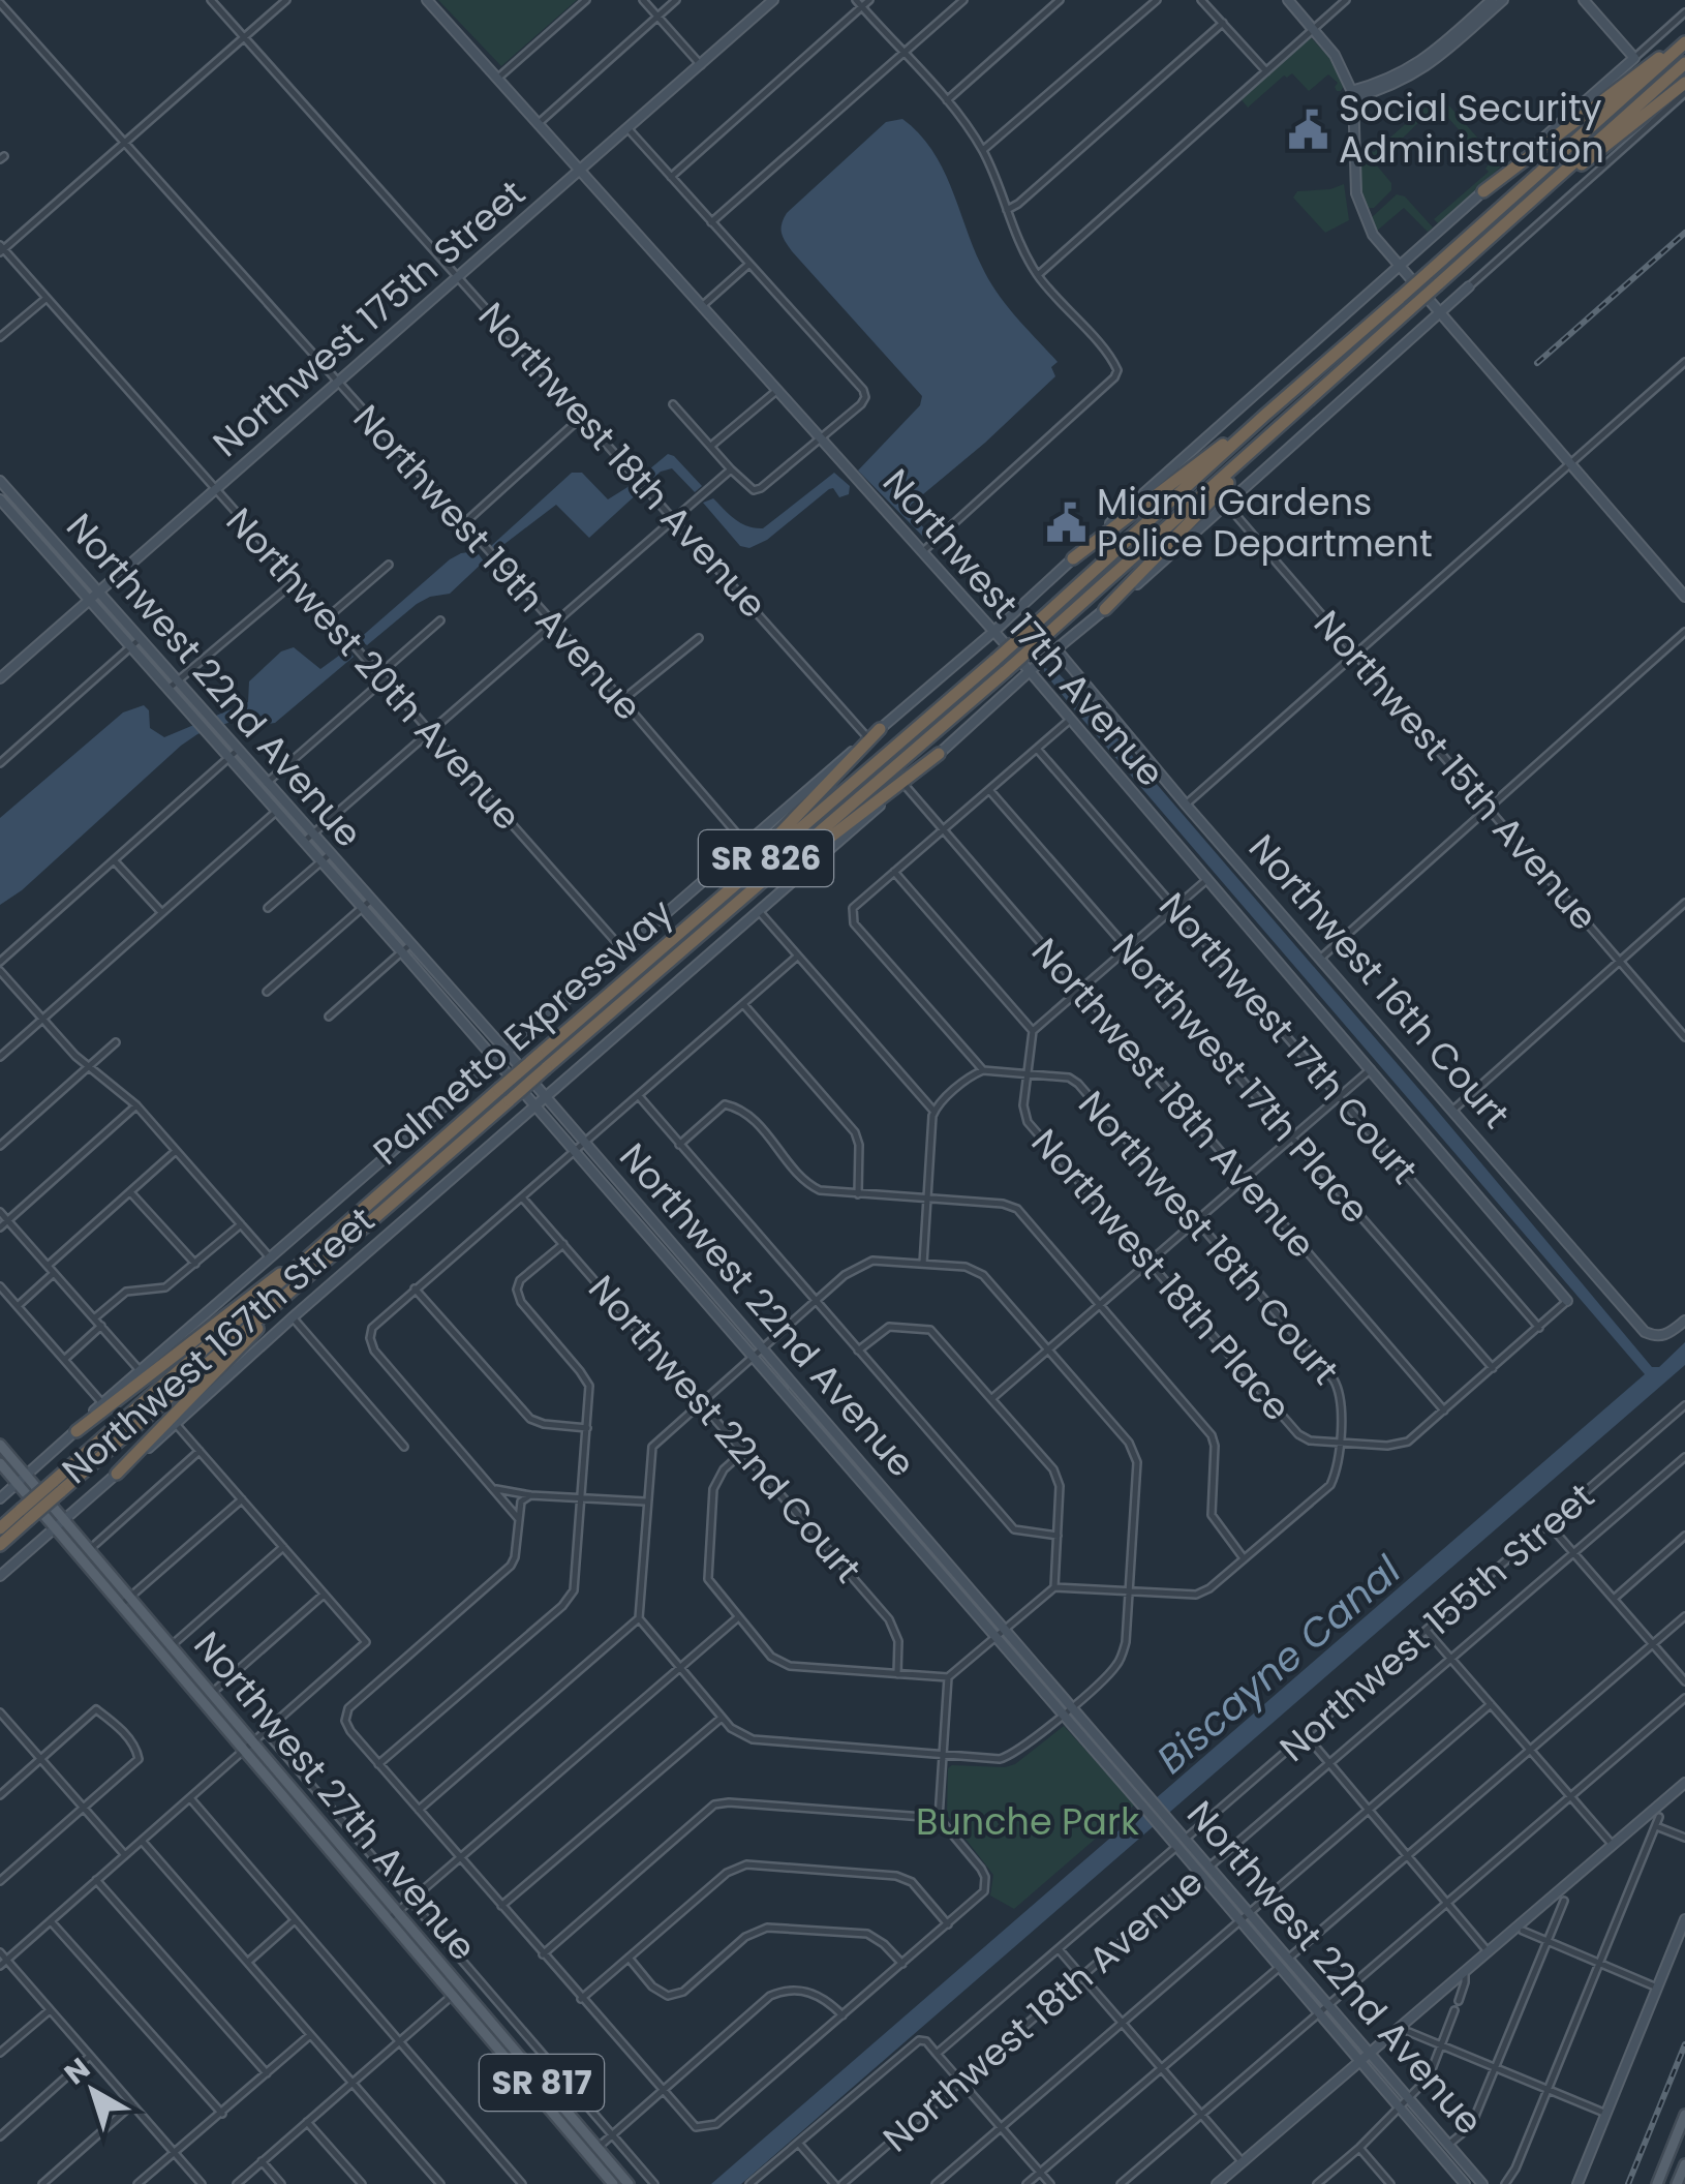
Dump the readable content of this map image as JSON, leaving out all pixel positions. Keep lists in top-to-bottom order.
{
  "streets": {
    "highway": ["SR 826", "Palmetto Expressway"],
    "main road": ["Northwest 27th Avenue", "SR 817"],
    "street": [
      "Northwest 175th Street",
      "Northwest 18th Avenue",
      "Northwest 19th Avenue",
      "Northwest 17th Avenue",
      "Northwest 20th Avenue",
      "Northwest 22nd Avenue",
      "Northwest 15th Avenue",
      "Northwest 16th Court",
      "Northwest 17th Court",
      "Northwest 17th Place",
      "Northwest 18th Court",
      "Northwest 18th Place",
      "Northwest 167th Street",
      "Northwest 22nd Court",
      "Northwest 155th Street"
    ]
  },
  "crossings": [
    ["Northwest 175th Street", "Northwest 18th Avenue"],
    ["Northwest 175th Street", "Northwest 19th Avenue"],
    ["Northwest 175th Street", "Northwest 17th Avenue"],
    ["Northwest 175th Street", "Northwest 20th Avenue"],
    ["Northwest 175th Street", "Northwest 22nd Avenue"],
    ["Northwest 18th Avenue", "Northwest 22nd Avenue"],
    ["Northwest 18th Avenue", "Northwest 18th Place"],
    ["Northwest 18th Avenue", "Northwest 167th Street"],
    ["Northwest 19th Avenue", "Northwest 167th Street"],
    ["Northwest 17th Avenue", "Northwest 18th Place"],
    ["Northwest 17th Avenue", "Northwest 167th Street"],
    ["Northwest 20th Avenue", "Northwest 167th Street"],
    ["Northwest 22nd Avenue", "Northwest 167th Street"],
    ["Northwest 22nd Avenue", "Northwest 155th Street"],
    ["Northwest 15th Avenue", "Northwest 167th Street"],
    ["Northwest 16th Court", "Northwest 167th Street"],
    ["Northwest 17th Court", "Northwest 18th Place"],
    ["Northwest 17th Place", "Northwest 18th Place"],
    ["Northwest 18th Court", "Northwest 18th Place"],
    ["Northwest 167th Street", "Northwest 27th Avenue"]
  ],
  "water": ["Biscayne Canal"],
  "parks": ["Bunche Park"],
  "places": {
    "public building": ["Social Security Administration", "Miami Gardens Police Department"]
  },
  "north": "top left"
}
